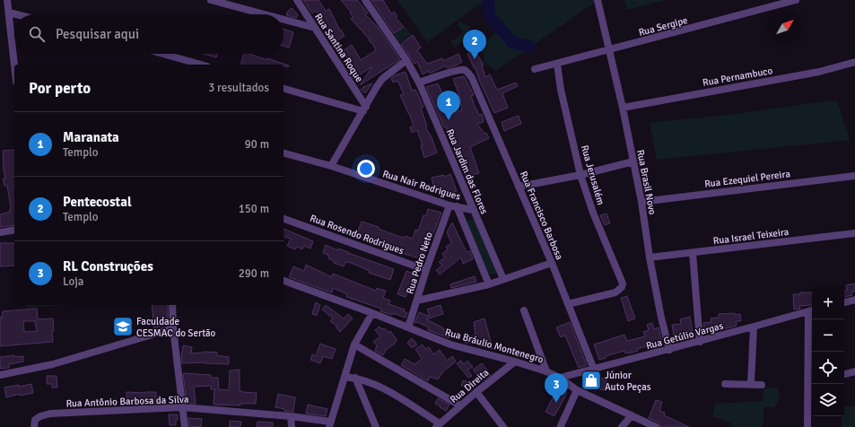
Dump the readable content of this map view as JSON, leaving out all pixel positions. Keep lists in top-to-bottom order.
{
  "streets": {
    "street": [
      "Rua Sergipe",
      "Rua Santina Roque",
      "Rua Pernambuco",
      "Rua Jardim das Flores",
      "Rua Jerusalém",
      "Rua Ezequiel Pereira",
      "Rua Brasil Novo",
      "Rua Nair Rodrigues",
      "Rua Francisco Barbosa",
      "Rua Rosendo Rodrigues",
      "Rua Israel Teixeira",
      "Rua Pedro Neto",
      "Rua Getúlio Vargas",
      "Rua Bráulio Montenegro",
      "Rua Direita",
      "Rua Antônio Barbosa da Silva"
    ]
  },
  "crossings": [
    ["Rua Sergipe", "Rua Jerusalém"],
    ["Rua Sergipe", "Rua Brasil Novo"],
    ["Rua Pernambuco", "Rua Brasil Novo"],
    ["Rua Jardim das Flores", "Rua Nair Rodrigues"],
    ["Rua Jardim das Flores", "Rua Francisco Barbosa"],
    ["Rua Jerusalém", "Rua Francisco Barbosa"],
    ["Rua Ezequiel Pereira", "Rua Brasil Novo"],
    ["Rua Brasil Novo", "Rua Israel Teixeira"],
    ["Rua Brasil Novo", "Rua Getúlio Vargas"],
    ["Rua Nair Rodrigues", "Rua Pedro Neto"],
    ["Rua Francisco Barbosa", "Rua Getúlio Vargas"],
    ["Rua Rosendo Rodrigues", "Rua Pedro Neto"],
    ["Rua Pedro Neto", "Rua Bráulio Montenegro"],
    ["Rua Getúlio Vargas", "Rua Bráulio Montenegro"],
    ["Rua Bráulio Montenegro", "Rua Direita"]
  ],
  "places": {
    "school or university": ["Faculdade CESMAC do Sertão"],
    "shop": ["Júnior Auto Peças"]
  },
  "north": "top right",
  "page": {
    "search": "Pesquisar aqui",
    "pins": ["2", "1", "3"],
    "heading": ["Por perto", "3 resultados"],
    "list": [
      {
        "mark": "1",
        "name": "Maranata",
        "note": "Templo",
        "value": "90 m"
      },
      {
        "mark": "2",
        "name": "Pentecostal",
        "note": "Templo",
        "value": "150 m"
      },
      {
        "mark": "3",
        "name": "RL Construções",
        "note": "Loja",
        "value": "290 m"
      }
    ],
    "map_buttons": ["+", "−"]
  }
}
